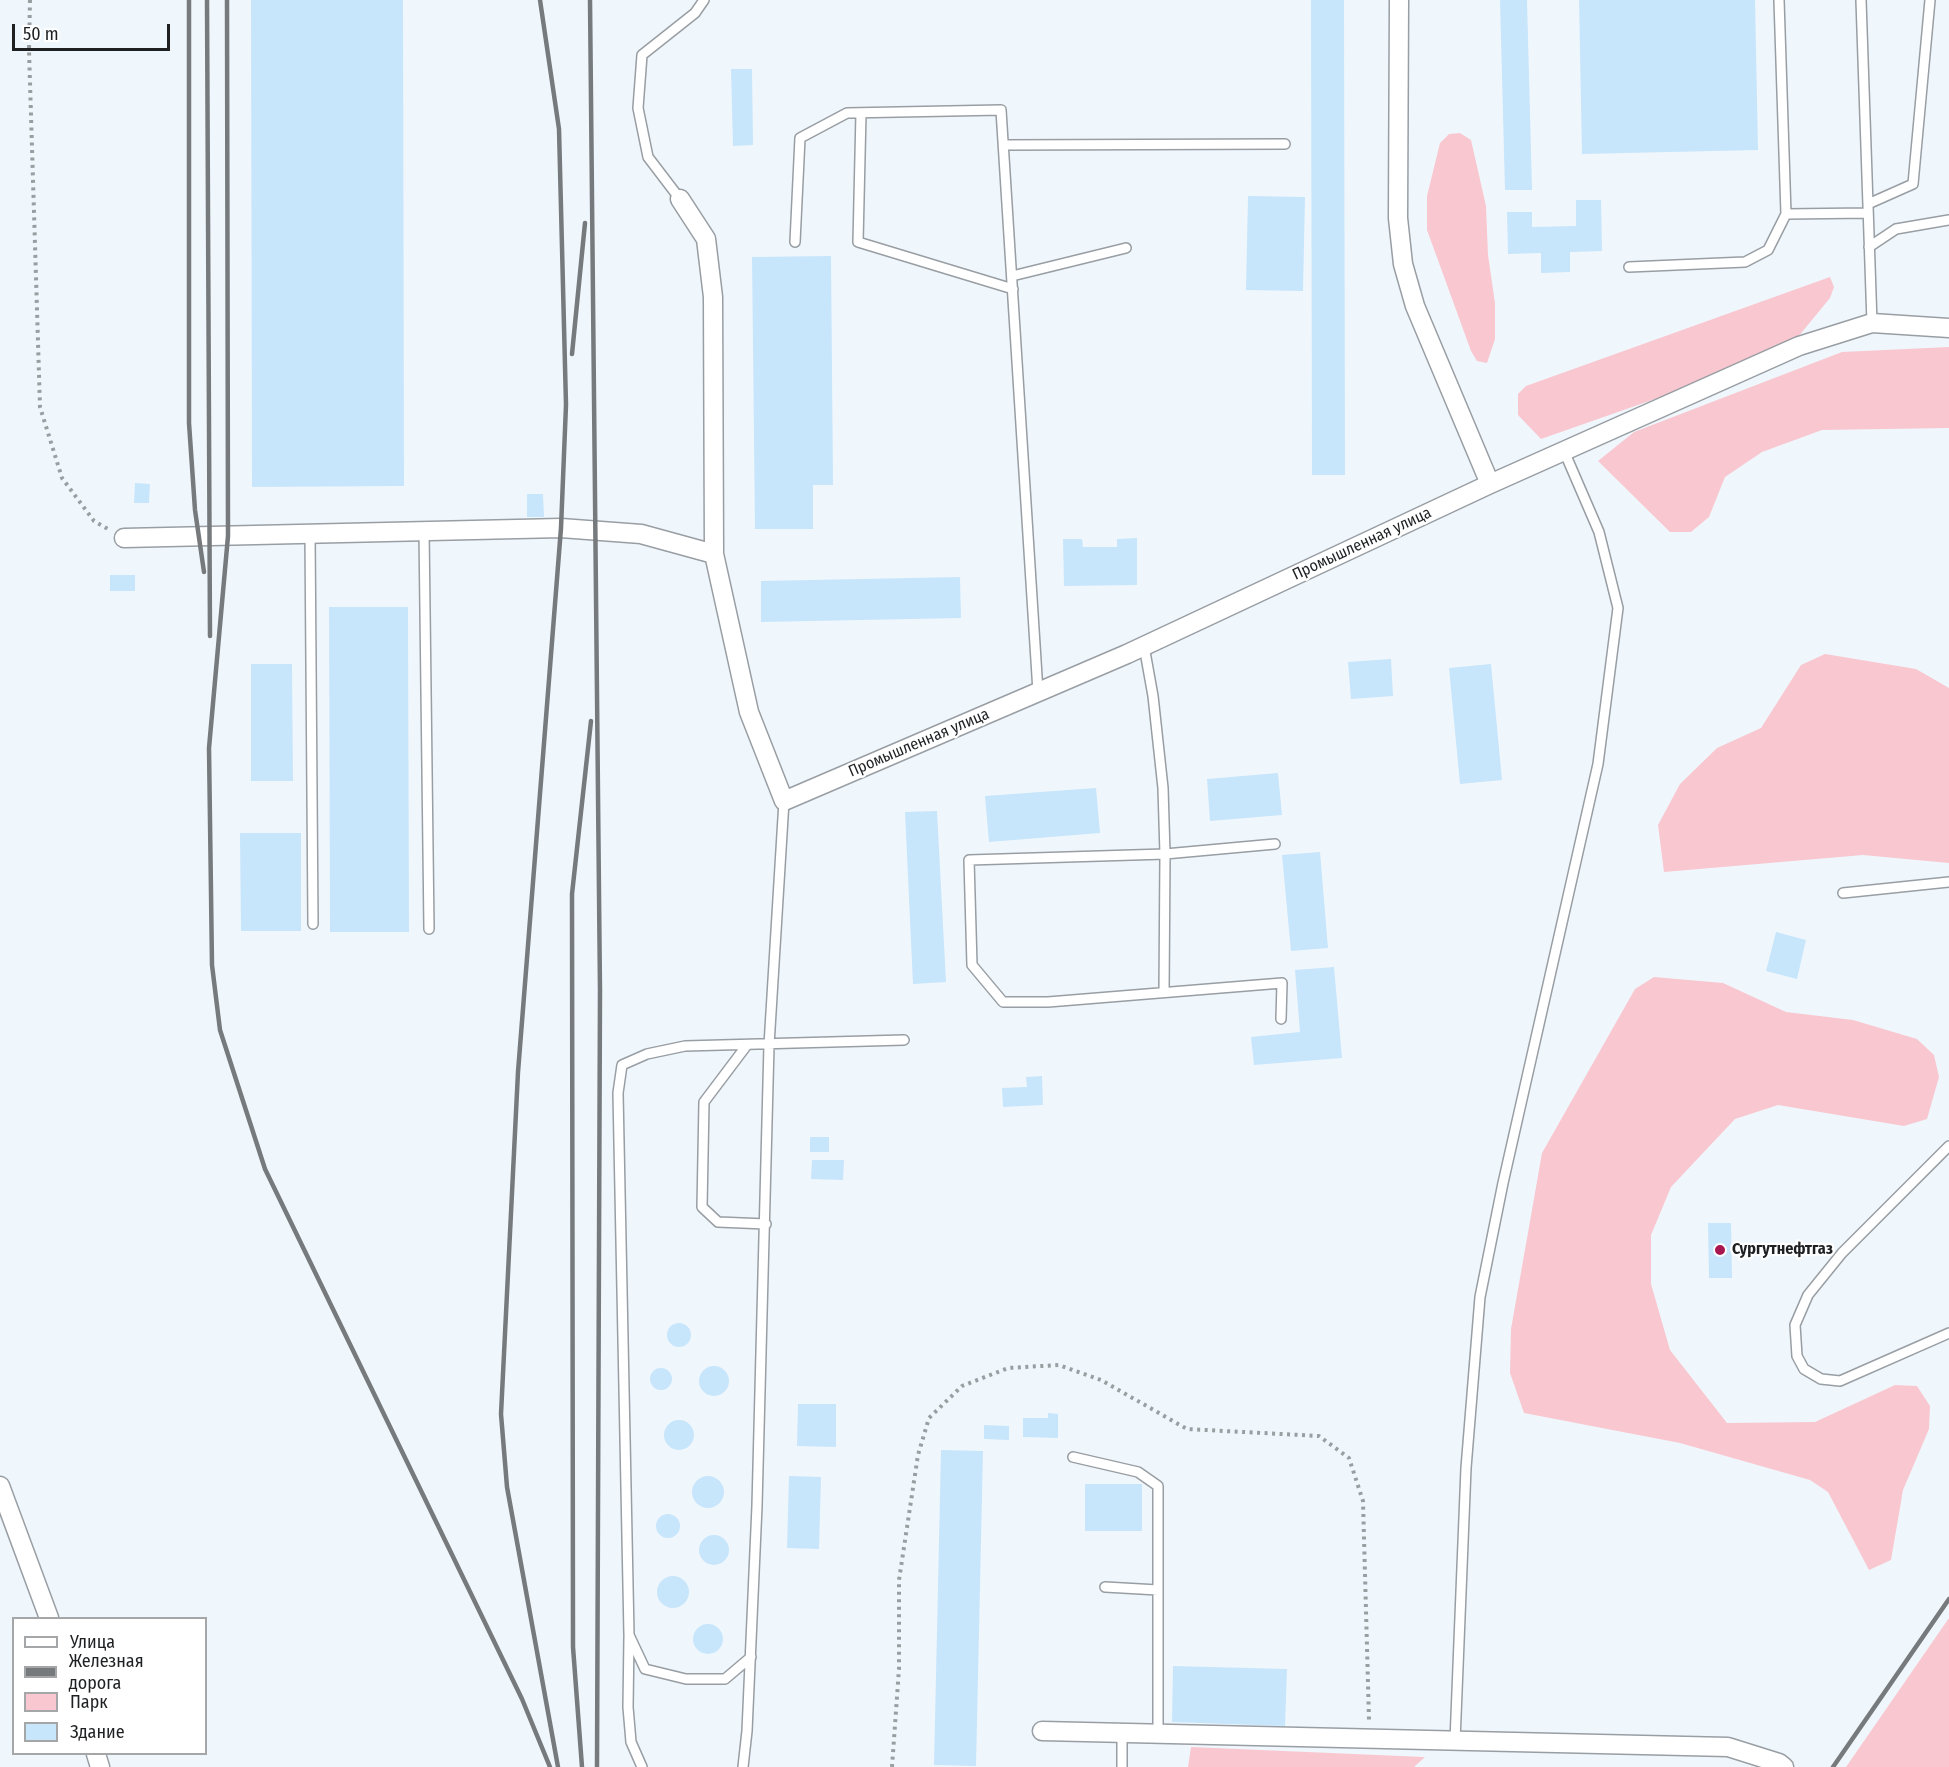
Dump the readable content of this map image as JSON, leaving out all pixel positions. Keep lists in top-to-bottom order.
{
  "streets": {
    "street": ["Промышленная улица"]
  },
  "places": ["Сургутнефтгаз"],
  "legend": [
    "Улица",
    "Железная дорога",
    "Парк",
    "Здание"
  ],
  "scale_bar": "50 m"
}
